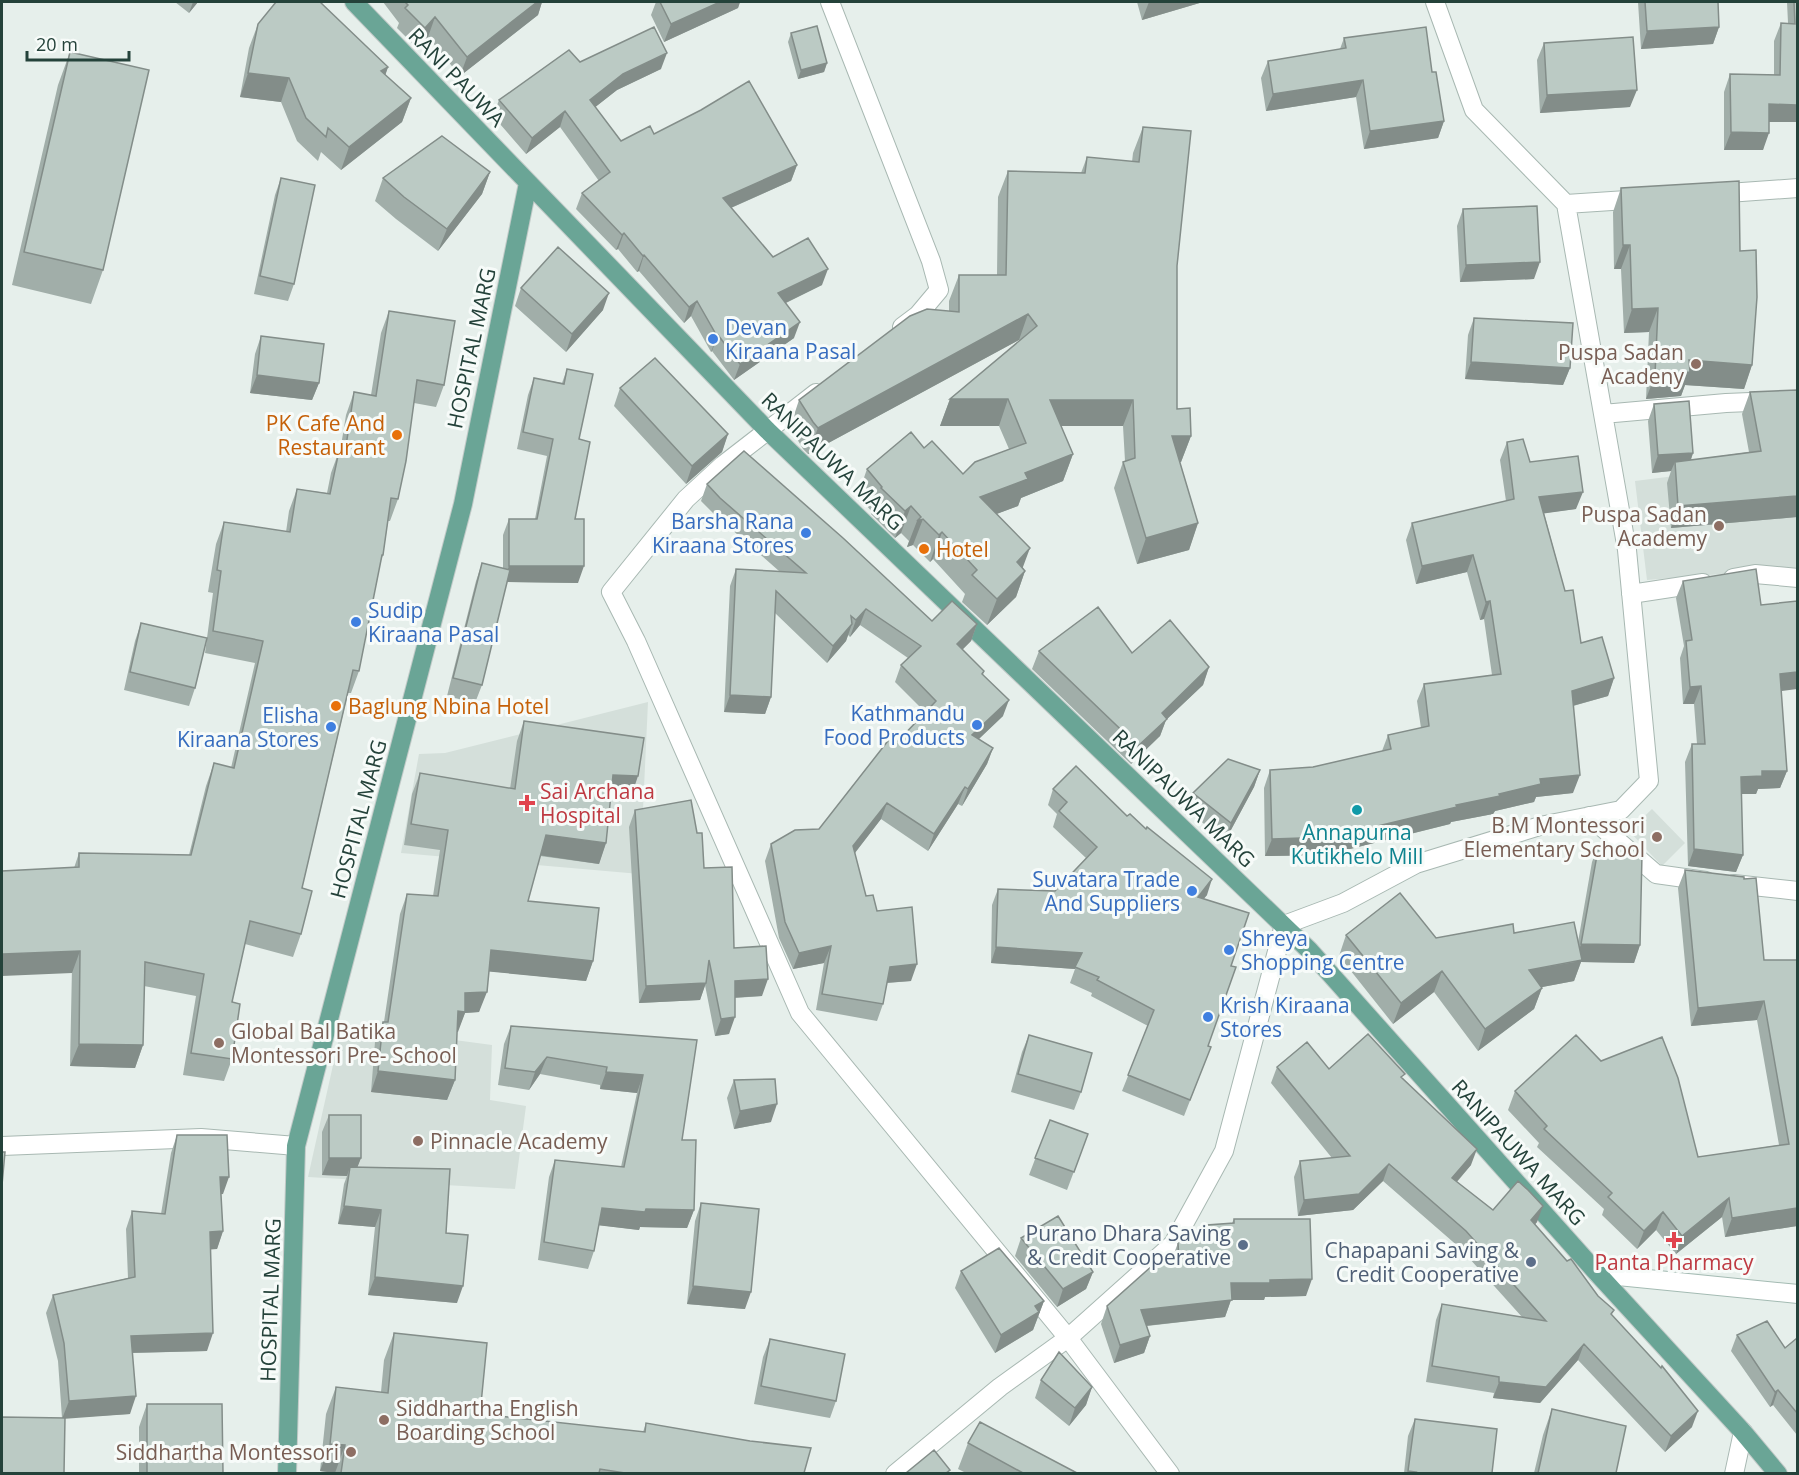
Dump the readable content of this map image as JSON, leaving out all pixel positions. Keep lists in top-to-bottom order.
{
  "streets": {
    "main road": ["RANI PAUWA", "HOSPITAL MARG", "RANIPAUWA MARG"]
  },
  "crossings": [
    ["RANI PAUWA", "HOSPITAL MARG"],
    ["RANI PAUWA", "RANIPAUWA MARG"],
    ["HOSPITAL MARG", "RANIPAUWA MARG"]
  ],
  "places": {
    "other": [
      "Devan Kiraana Pasal",
      "Puspa Sadan Acadeny",
      "PK Cafe And Restaurant",
      "Puspa Sadan Academy",
      "Barsha Rana Kiraana Stores",
      "Hotel",
      "Sudip Kiraana Pasal",
      "Baglung Nbina Hotel",
      "Kathmandu Food Products",
      "Elisha Kiraana Stores",
      "Annapurna Kutikhelo Mill",
      "B.M Montessori Elementary School",
      "Suvatara Trade And Suppliers",
      "Shreya Shopping Centre",
      "Krish Kiraana Stores",
      "Global Bal Batika Montessori Pre- School",
      "Pinnacle Academy",
      "Purano Dhara Saving & Credit Cooperative",
      "Chapapani Saving & Credit Cooperative",
      "Siddhartha English Boarding School",
      "Siddhartha Montessori"
    ],
    "health": ["Sai Archana Hospital", "Panta Pharmacy"]
  },
  "scale_bar": "20 m"
}
